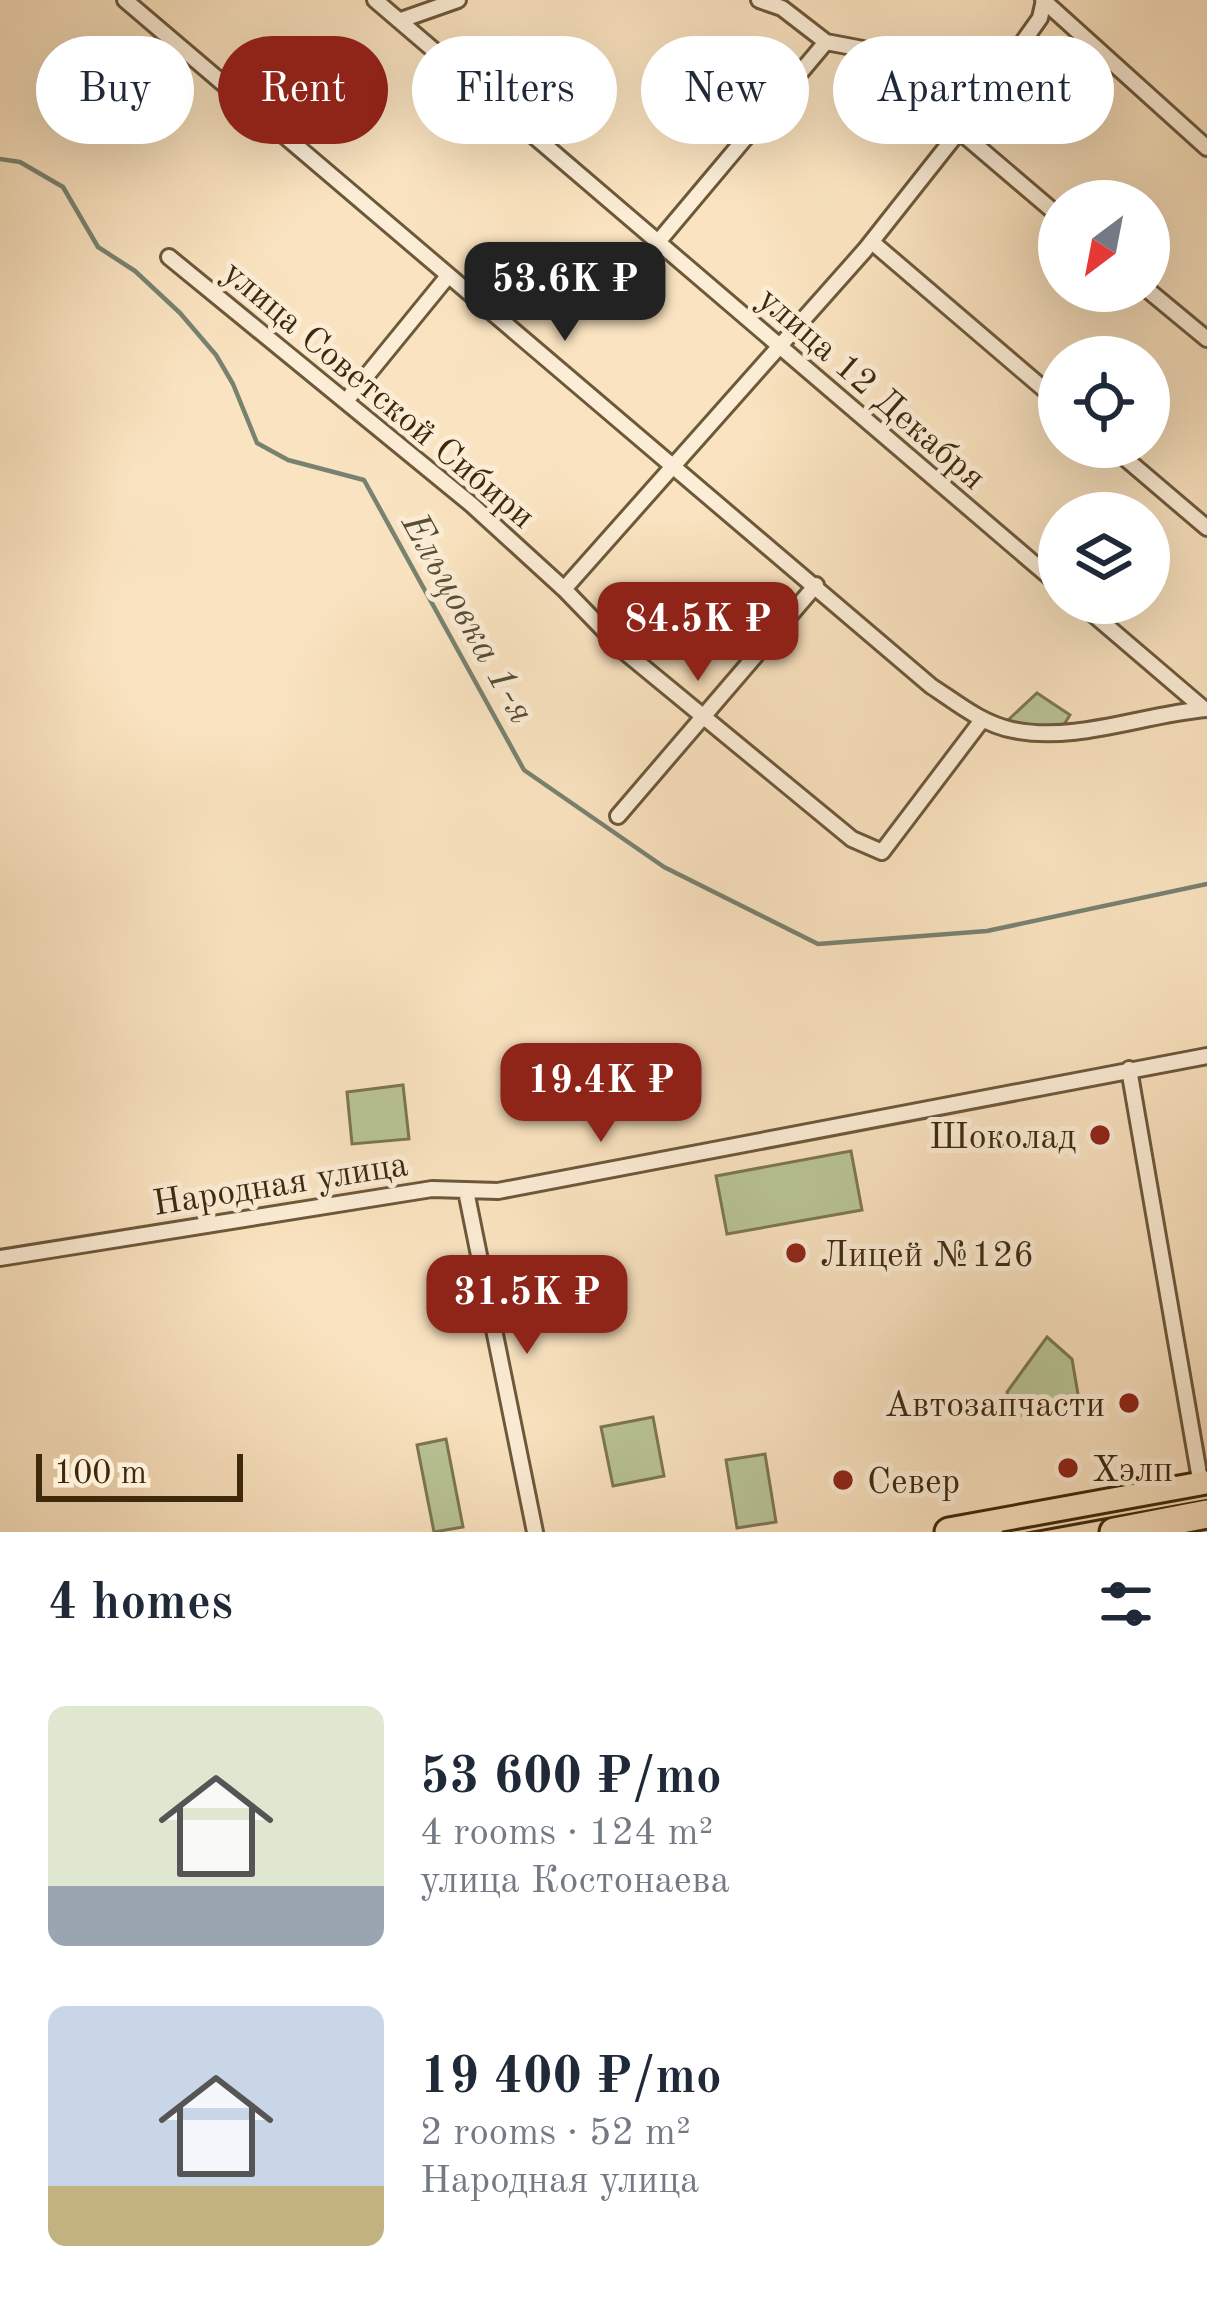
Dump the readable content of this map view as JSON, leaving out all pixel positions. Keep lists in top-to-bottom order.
{
  "streets": {
    "street": ["улица 12 Декабря", "улица Советской Сибири", "Народная улица"]
  },
  "water": ["Ельцовка 1-я"],
  "places": [
    "Шоколад",
    "Лицей №126",
    "Автозапчасти",
    "Хэлп",
    "Север"
  ],
  "scale_bar": "100 m",
  "north": "bottom left",
  "page": {
    "chip": [
      "Buy",
      "Rent",
      "Filters",
      "New",
      "Apartment"
    ],
    "price": [
      "53.6K ₽",
      "84.5K ₽",
      "19.4K ₽",
      "31.5K ₽"
    ],
    "scale": "100 m",
    "heading": "4 homes",
    "list": [
      {
        "name": "53 600 ₽/mo",
        "note": "4 rooms · 124 m² · улица Костонаева"
      },
      {
        "name": "19 400 ₽/mo",
        "note": "2 rooms · 52 m² · Народная улица"
      }
    ]
  }
}
